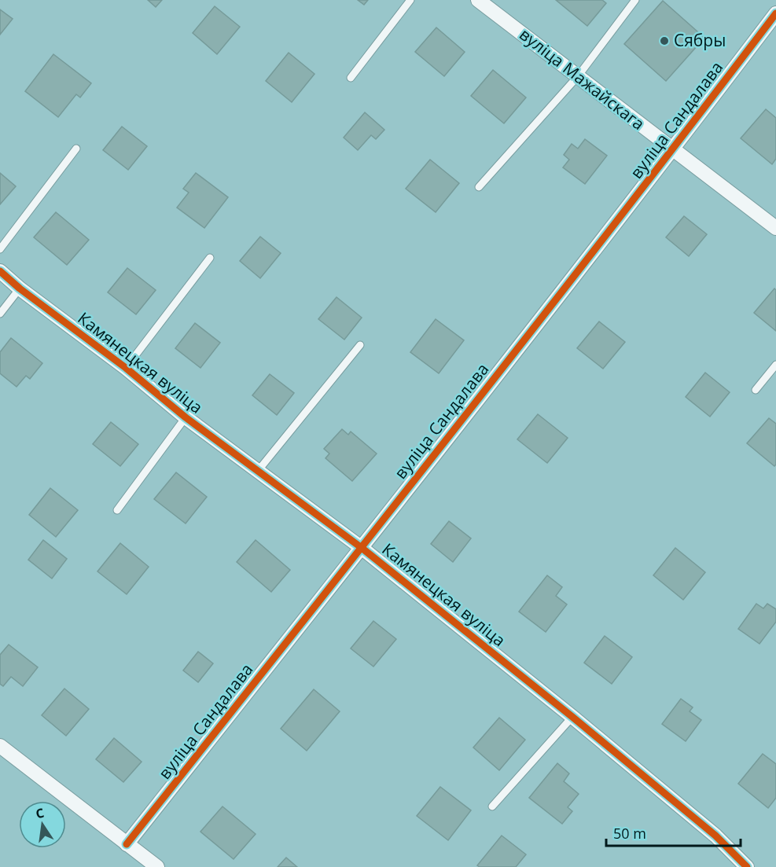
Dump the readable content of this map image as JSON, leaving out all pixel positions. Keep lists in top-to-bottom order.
{
  "streets": {
    "street": ["вуліца Мажайскага", "вуліца Сандалава", "Камянецкая вуліца"]
  },
  "crossings": [
    ["вуліца Мажайскага", "вуліца Сандалава"],
    ["вуліца Сандалава", "Камянецкая вуліца"]
  ],
  "places": ["Сябры"],
  "scale_bar": "50 m",
  "north": "top"
}
